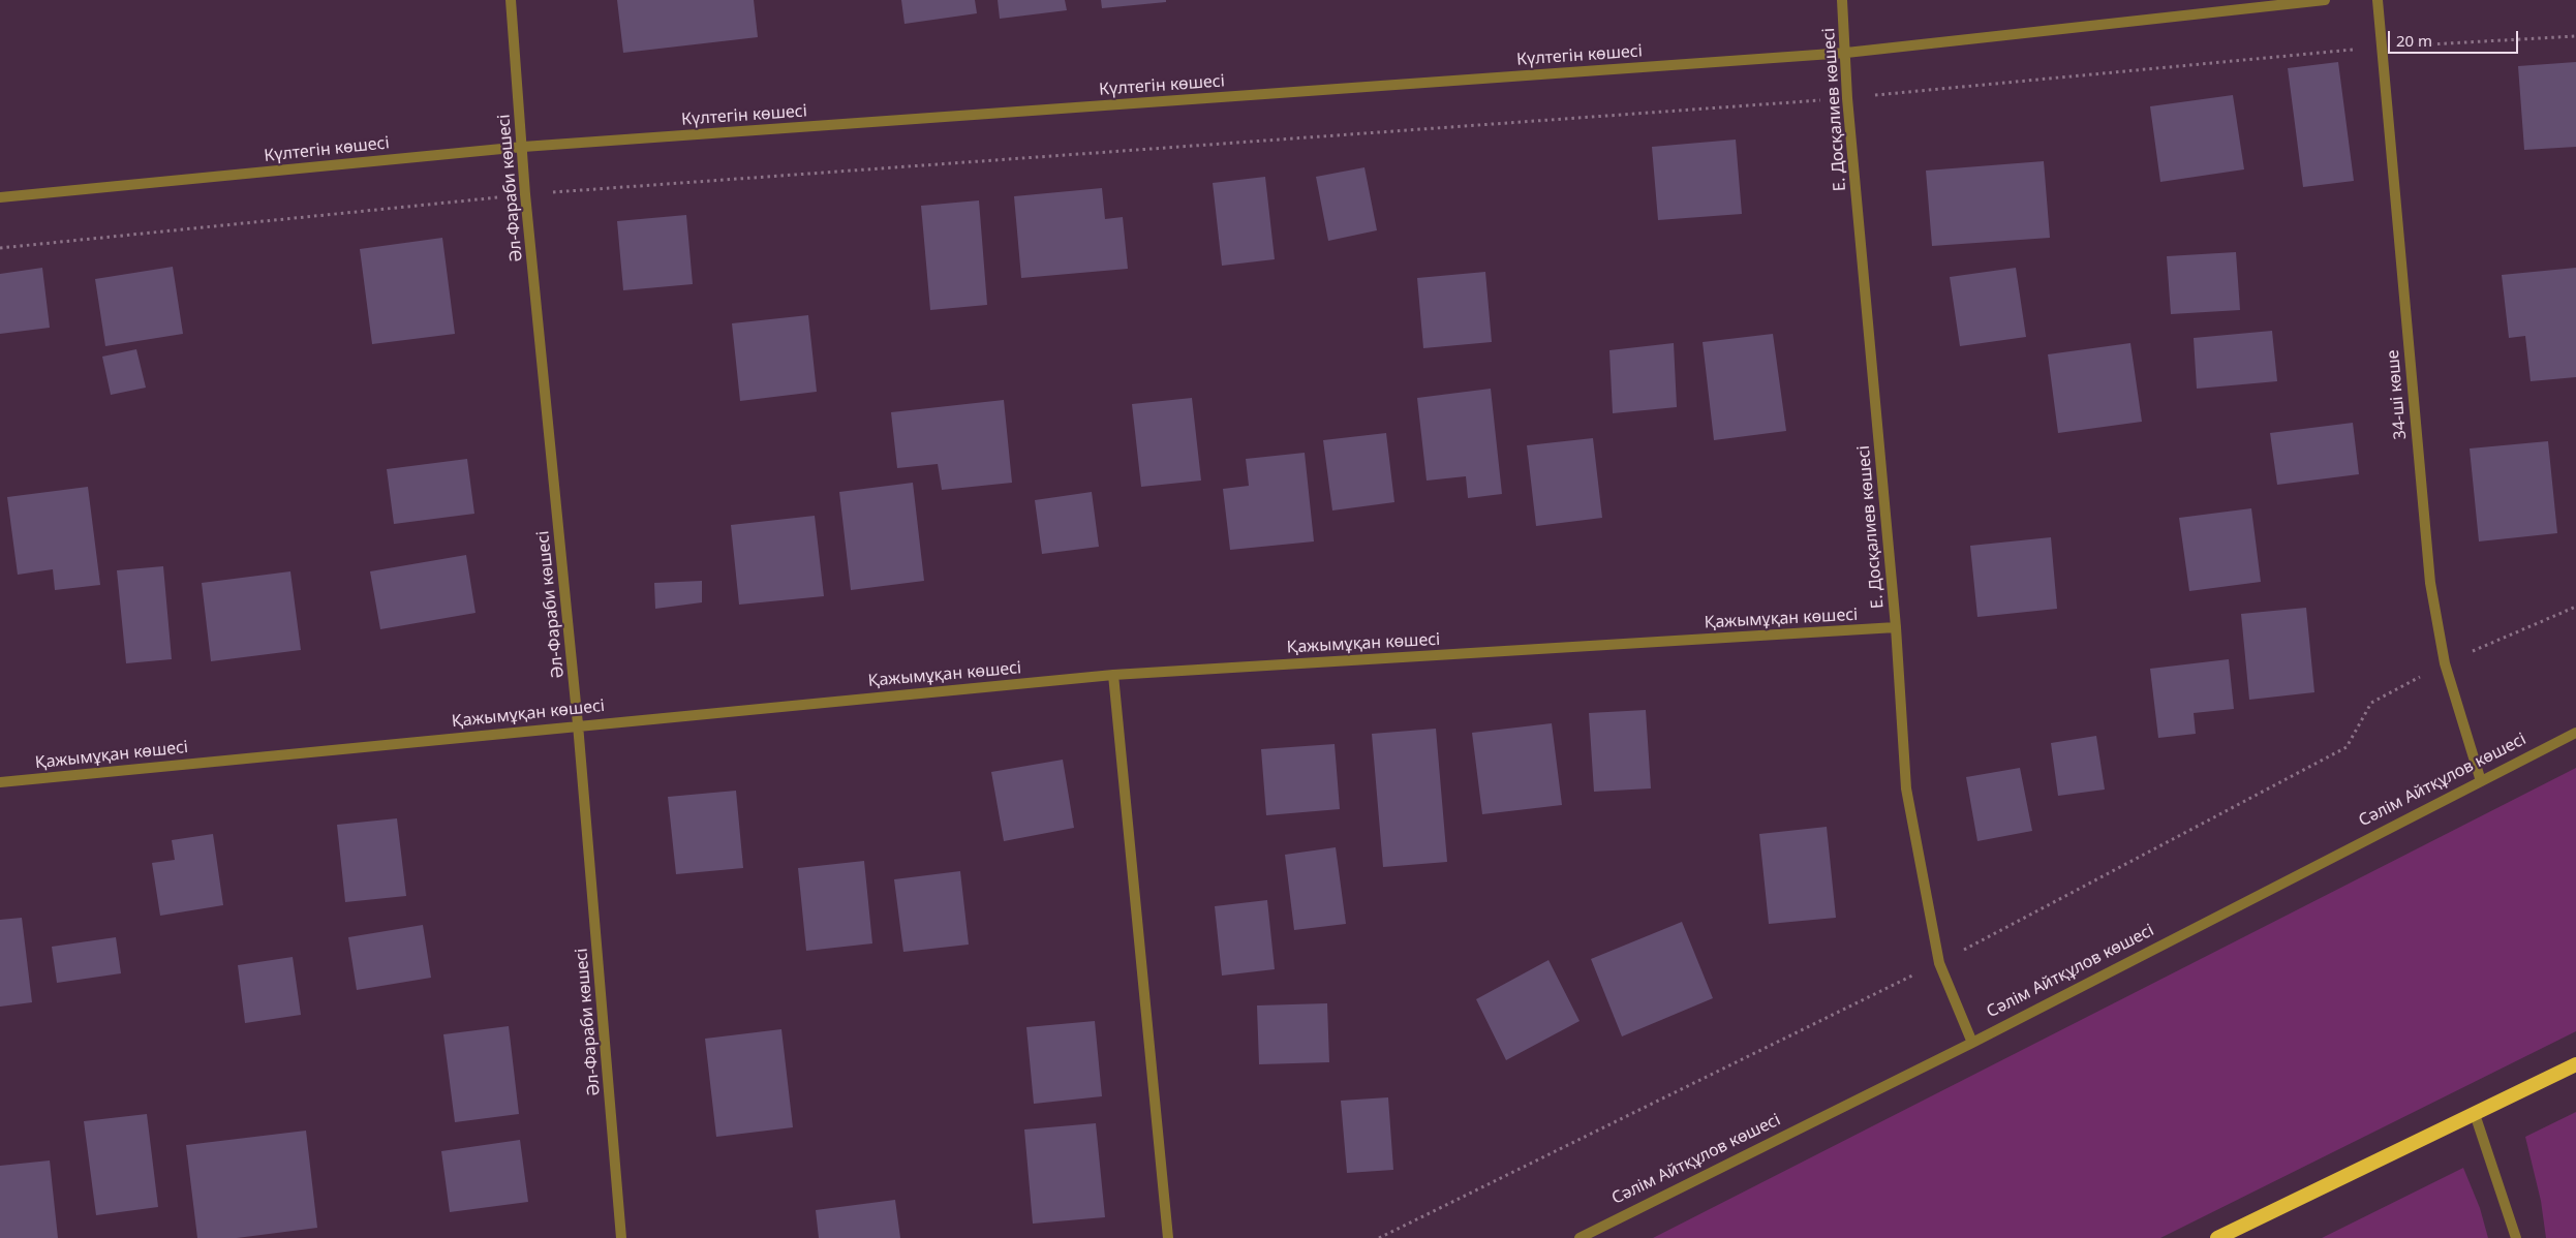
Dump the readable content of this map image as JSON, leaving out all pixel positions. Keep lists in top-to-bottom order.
{
  "streets": {
    "street": [
      "Күлтегін көшесі",
      "Е. Досқалиев көшесі",
      "Әл-Фараби көшесі",
      "34-ші көше",
      "Қажымұқан көшесі",
      "Сәлім Айтқұлов көшесі"
    ]
  },
  "crossings": [
    ["Күлтегін көшесі", "Е. Досқалиев көшесі"],
    ["Күлтегін көшесі", "Әл-Фараби көшесі"],
    ["Е. Досқалиев көшесі", "Қажымұқан көшесі"],
    ["Е. Досқалиев көшесі", "Сәлім Айтқұлов көшесі"],
    ["Әл-Фараби көшесі", "Қажымұқан көшесі"],
    ["34-ші көше", "Сәлім Айтқұлов көшесі"]
  ],
  "scale_bar": "20 m"
}
